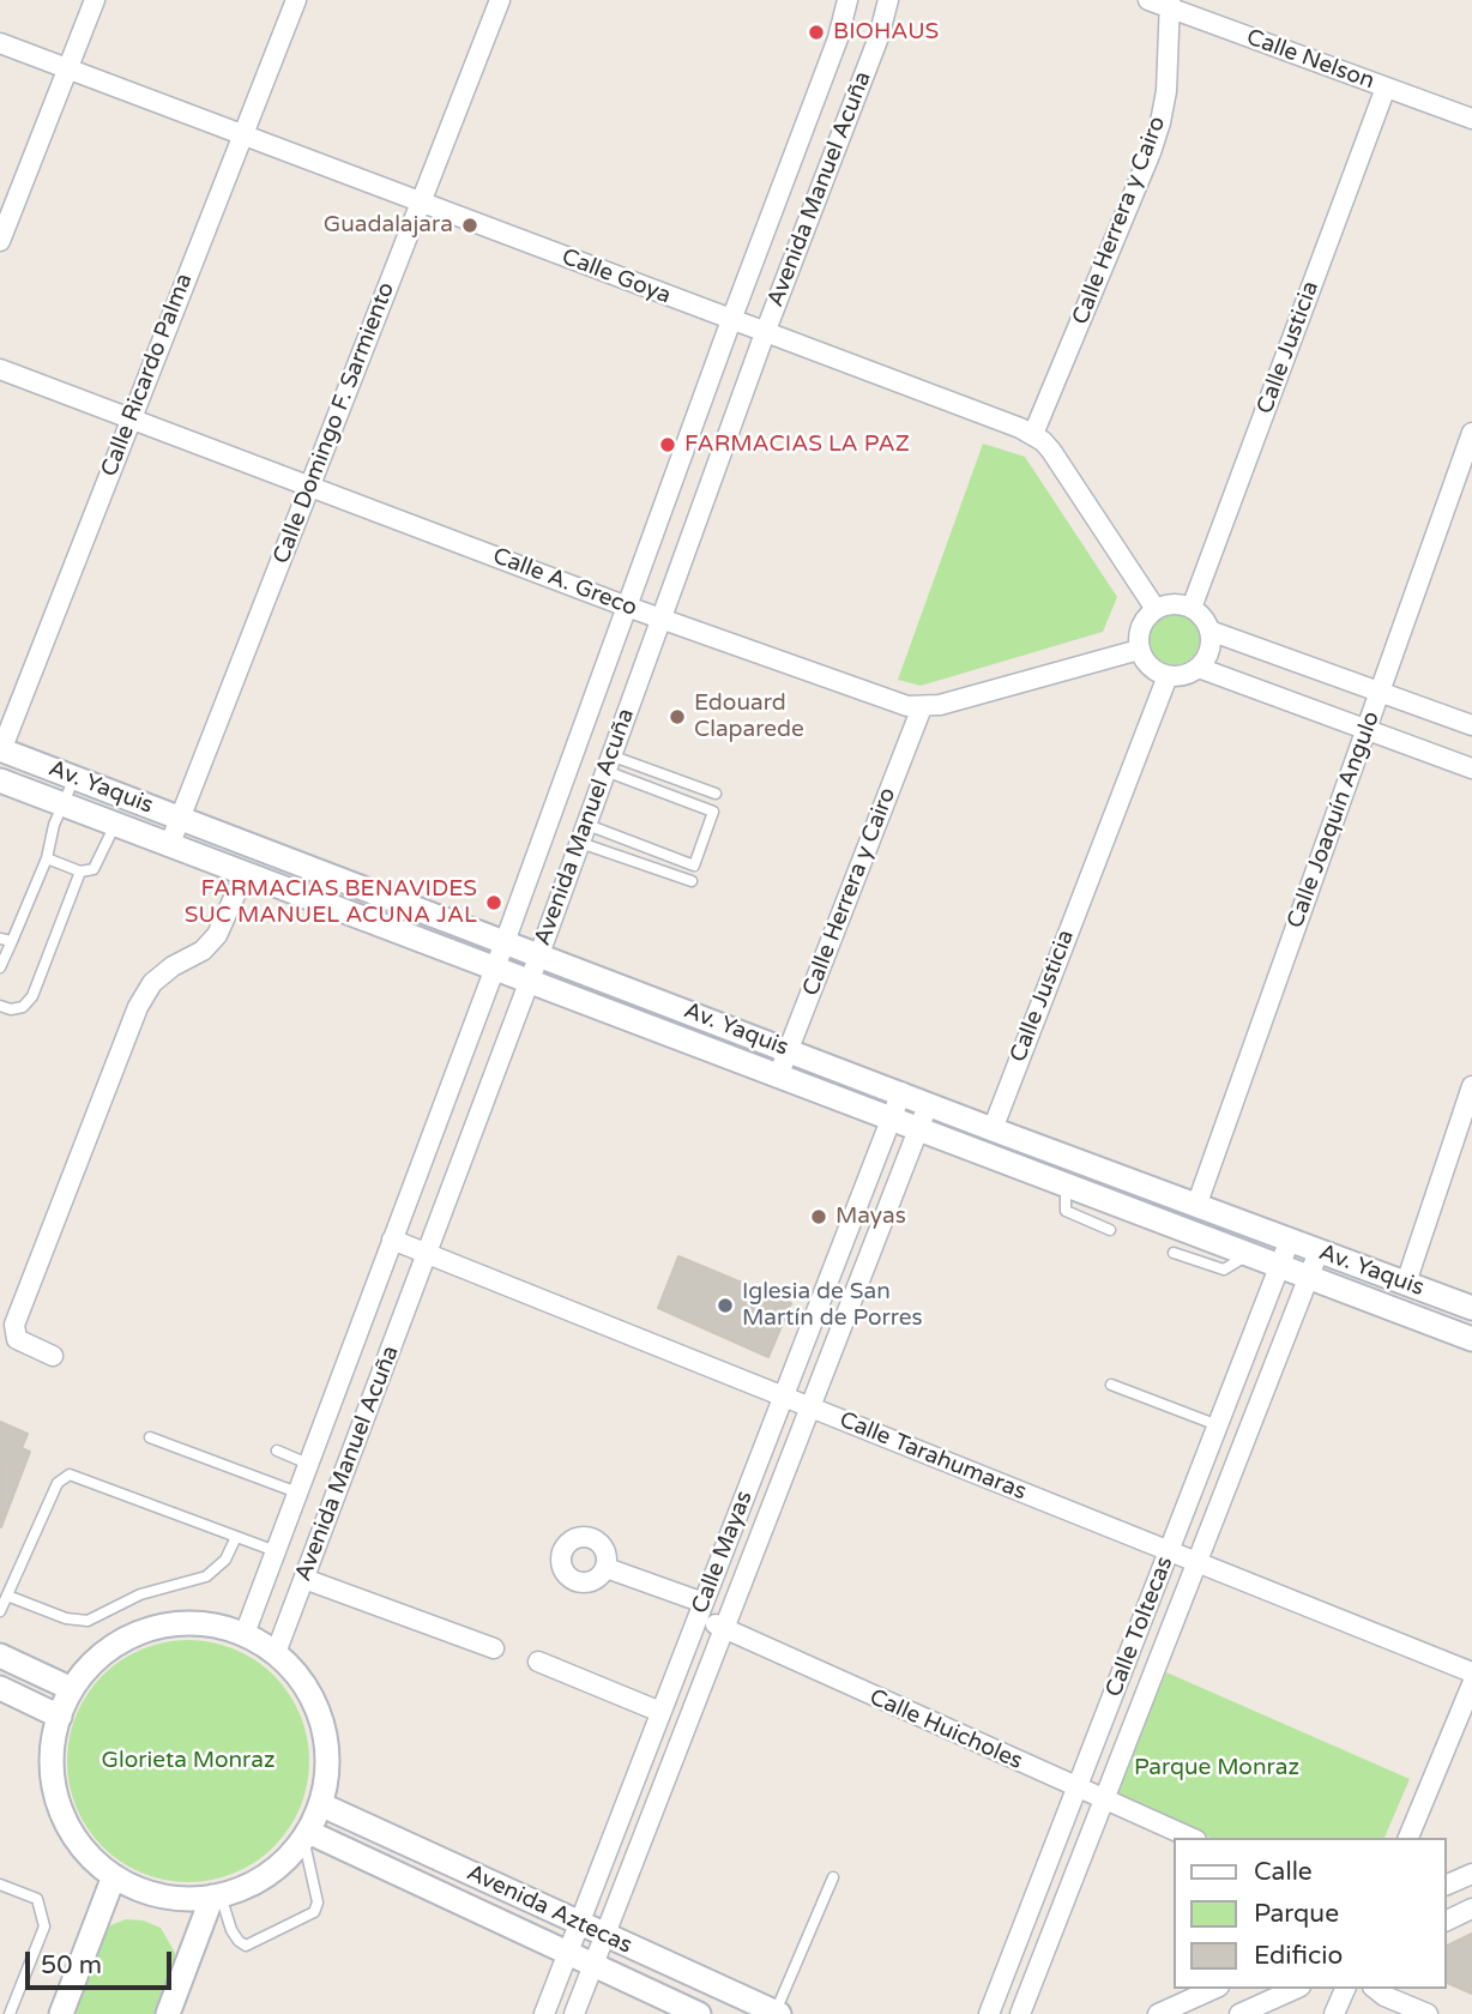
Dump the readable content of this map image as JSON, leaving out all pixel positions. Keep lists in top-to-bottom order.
{
  "streets": {
    "street": [
      "Calle Nelson",
      "Avenida Manuel Acuña",
      "Calle Herrera y Cairo",
      "Calle Goya",
      "Calle Justicia",
      "Calle Ricardo Palma",
      "Calle Domingo F. Sarmiento",
      "Calle A. Greco",
      "Av. Yaquis",
      "Calle Joaquín Angulo",
      "Calle Tarahumaras",
      "Calle Mayas",
      "Calle Toltecas",
      "Calle Huicholes",
      "Avenida Aztecas"
    ]
  },
  "crossings": [
    ["Calle Nelson", "Calle Herrera y Cairo"],
    ["Calle Nelson", "Calle Justicia"],
    ["Avenida Manuel Acuña", "Calle Goya"],
    ["Avenida Manuel Acuña", "Calle A. Greco"],
    ["Avenida Manuel Acuña", "Av. Yaquis"],
    ["Avenida Manuel Acuña", "Calle Tarahumaras"],
    ["Avenida Manuel Acuña", "Avenida Aztecas"],
    ["Calle Herrera y Cairo", "Calle Goya"],
    ["Calle Herrera y Cairo", "Calle A. Greco"],
    ["Calle Herrera y Cairo", "Av. Yaquis"],
    ["Calle Goya", "Calle Justicia"],
    ["Calle Goya", "Calle Ricardo Palma"],
    ["Calle Goya", "Calle Domingo F. Sarmiento"],
    ["Calle Goya", "Calle A. Greco"],
    ["Calle Justicia", "Calle A. Greco"],
    ["Calle Justicia", "Av. Yaquis"],
    ["Calle Ricardo Palma", "Calle A. Greco"],
    ["Calle Ricardo Palma", "Av. Yaquis"],
    ["Calle Domingo F. Sarmiento", "Calle A. Greco"],
    ["Calle Domingo F. Sarmiento", "Av. Yaquis"],
    ["Av. Yaquis", "Calle Joaquín Angulo"],
    ["Av. Yaquis", "Calle Mayas"],
    ["Av. Yaquis", "Calle Toltecas"],
    ["Calle Tarahumaras", "Calle Mayas"],
    ["Calle Tarahumaras", "Calle Toltecas"],
    ["Calle Mayas", "Calle Huicholes"],
    ["Calle Mayas", "Avenida Aztecas"],
    ["Calle Toltecas", "Calle Huicholes"]
  ],
  "parks": ["Glorieta Monraz", "Parque Monraz"],
  "places": [
    "BIOHAUS",
    "Guadalajara",
    "FARMACIAS LA PAZ",
    "Edouard Claparede",
    "FARMACIAS BENAVIDES SUC MANUEL ACUNA JAL",
    "Mayas",
    "Iglesia de San Martín de Porres"
  ],
  "legend": ["Calle", "Parque", "Edificio"],
  "scale_bar": "50 m"
}
